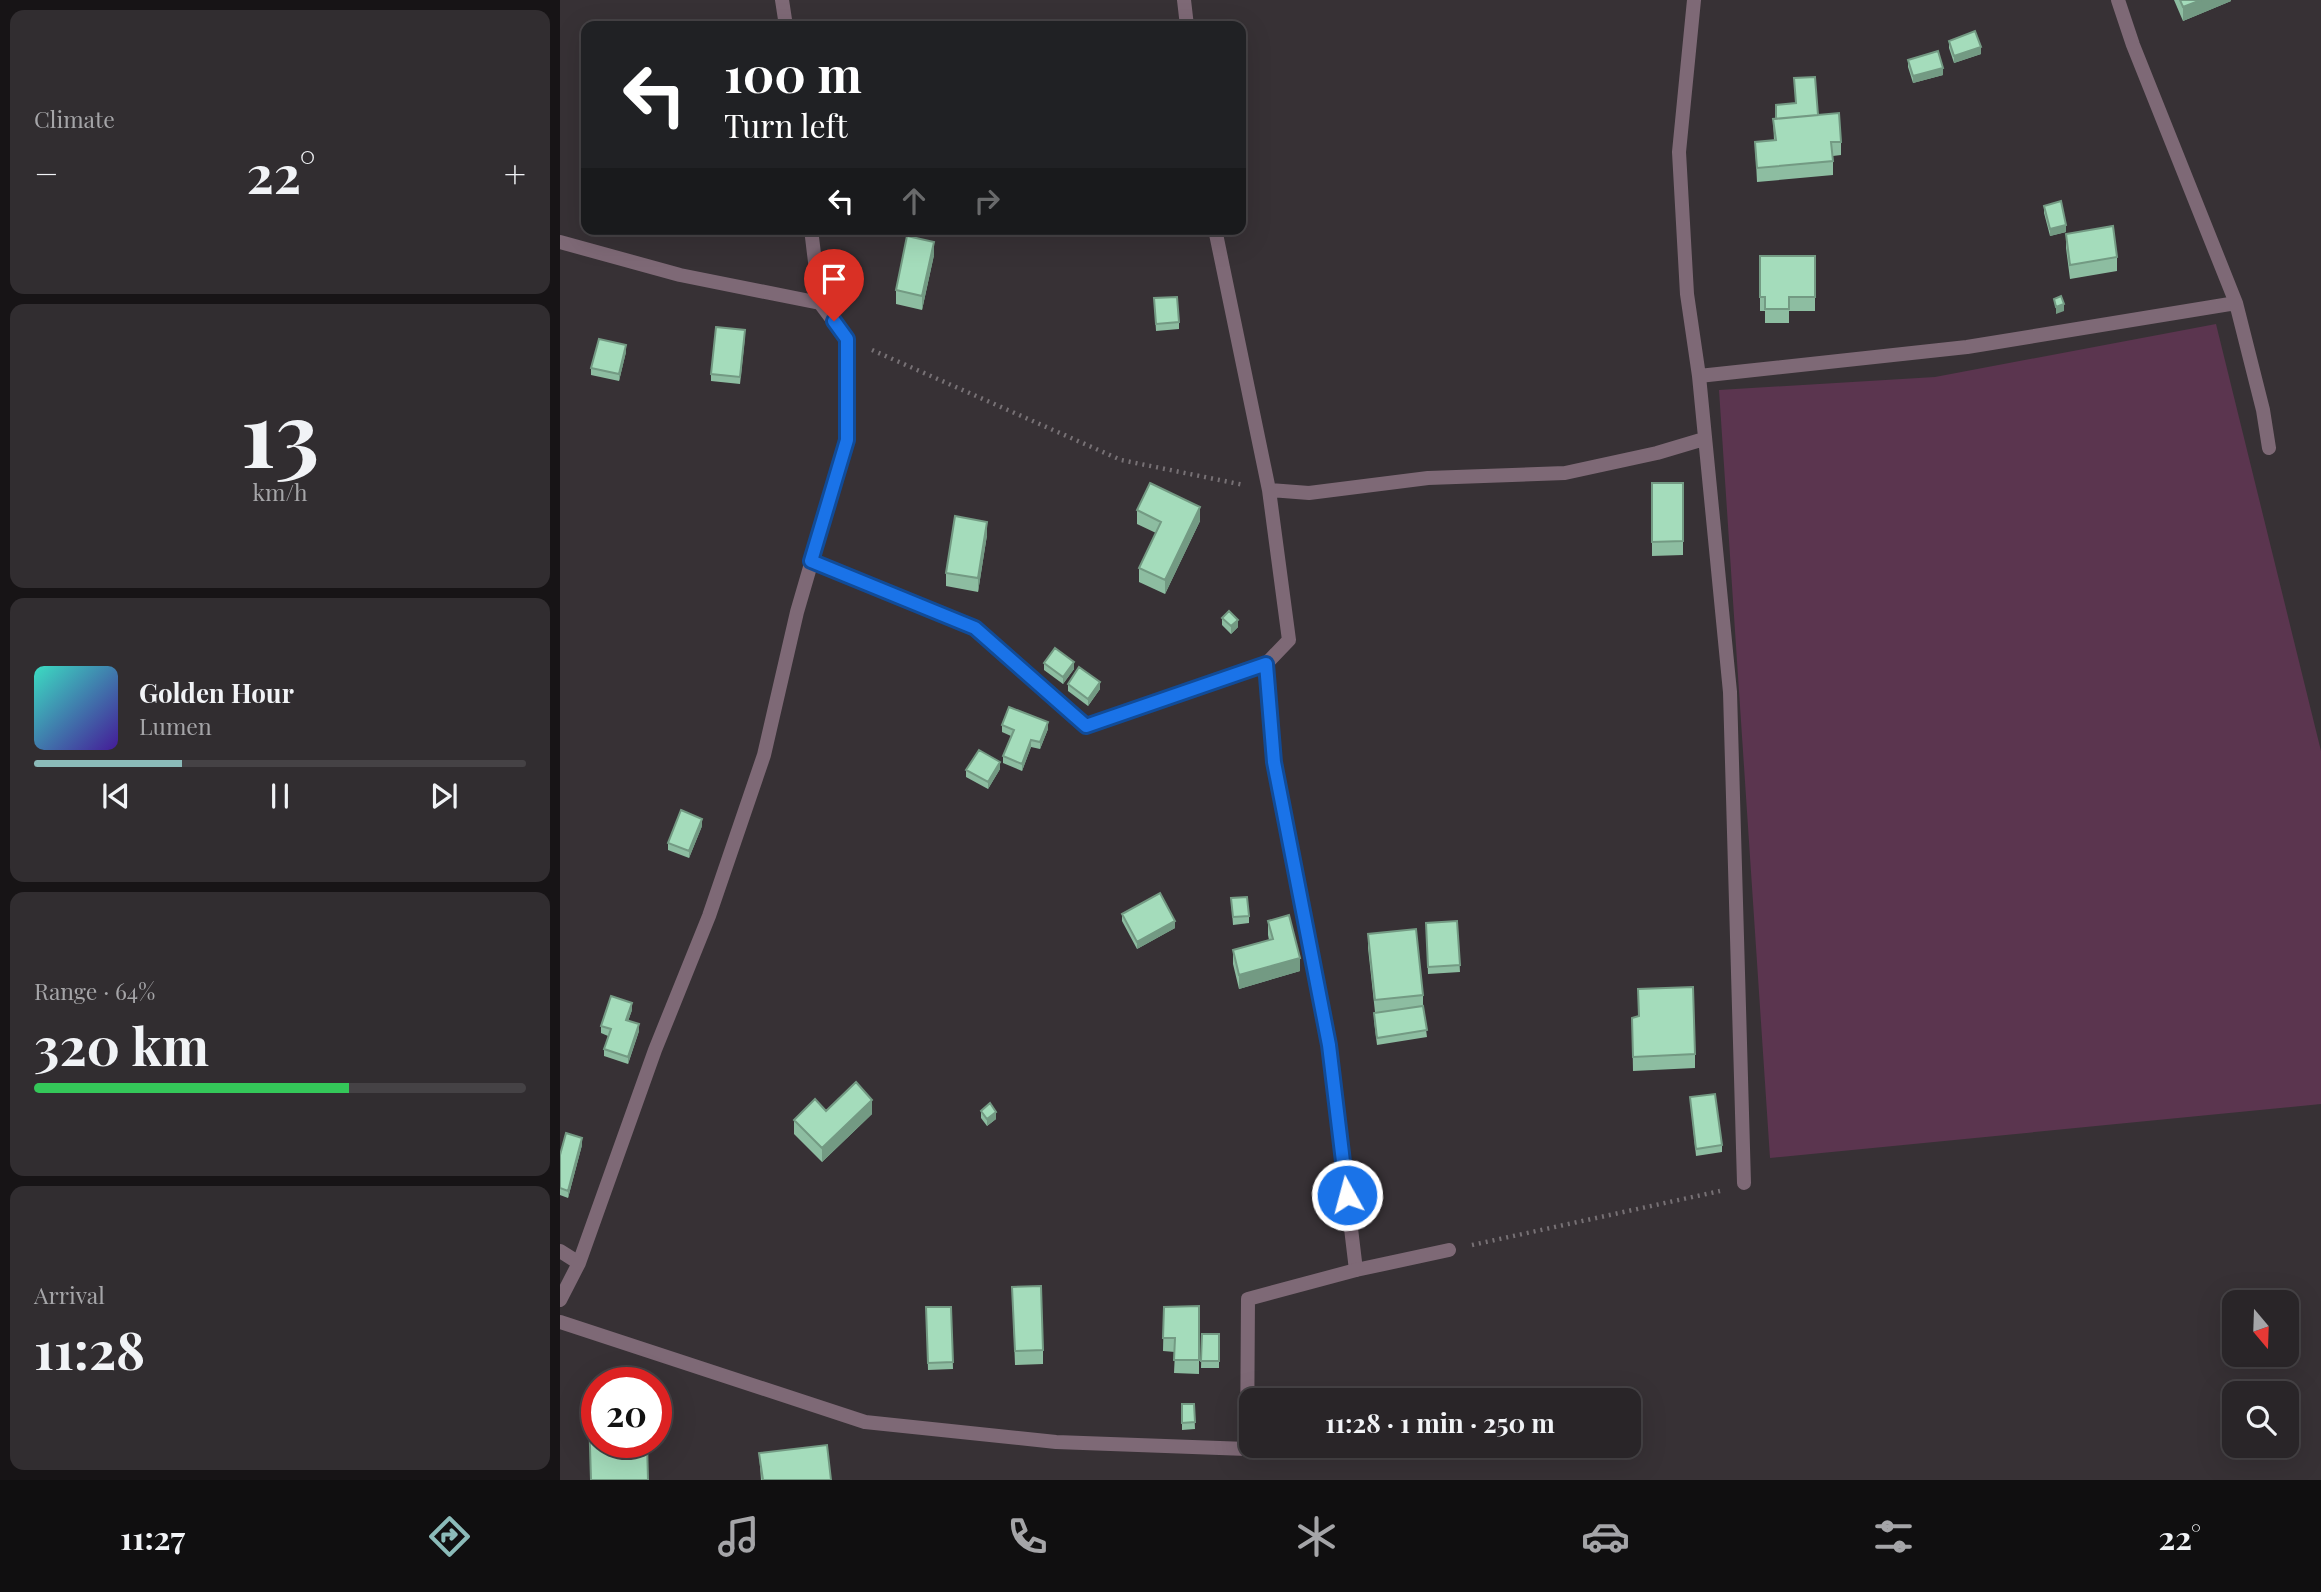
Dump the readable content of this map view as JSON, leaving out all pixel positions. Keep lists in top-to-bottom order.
{
  "north": "bottom",
  "page": {
    "tile": [
      "Climate",
      ["13", "km/h"],
      ["Range · 64%", "320 km"],
      ["Arrival", "11:28"]
    ],
    "turn": ["100 m", "Turn left"],
    "heat": ["−", "22°", "+"],
    "song": ["Golden Hour", "Lumen"],
    "limit": "20",
    "trip": "11:28 · 1 min · 250 m",
    "tabs": ["11:27", "22°"]
  }
}
